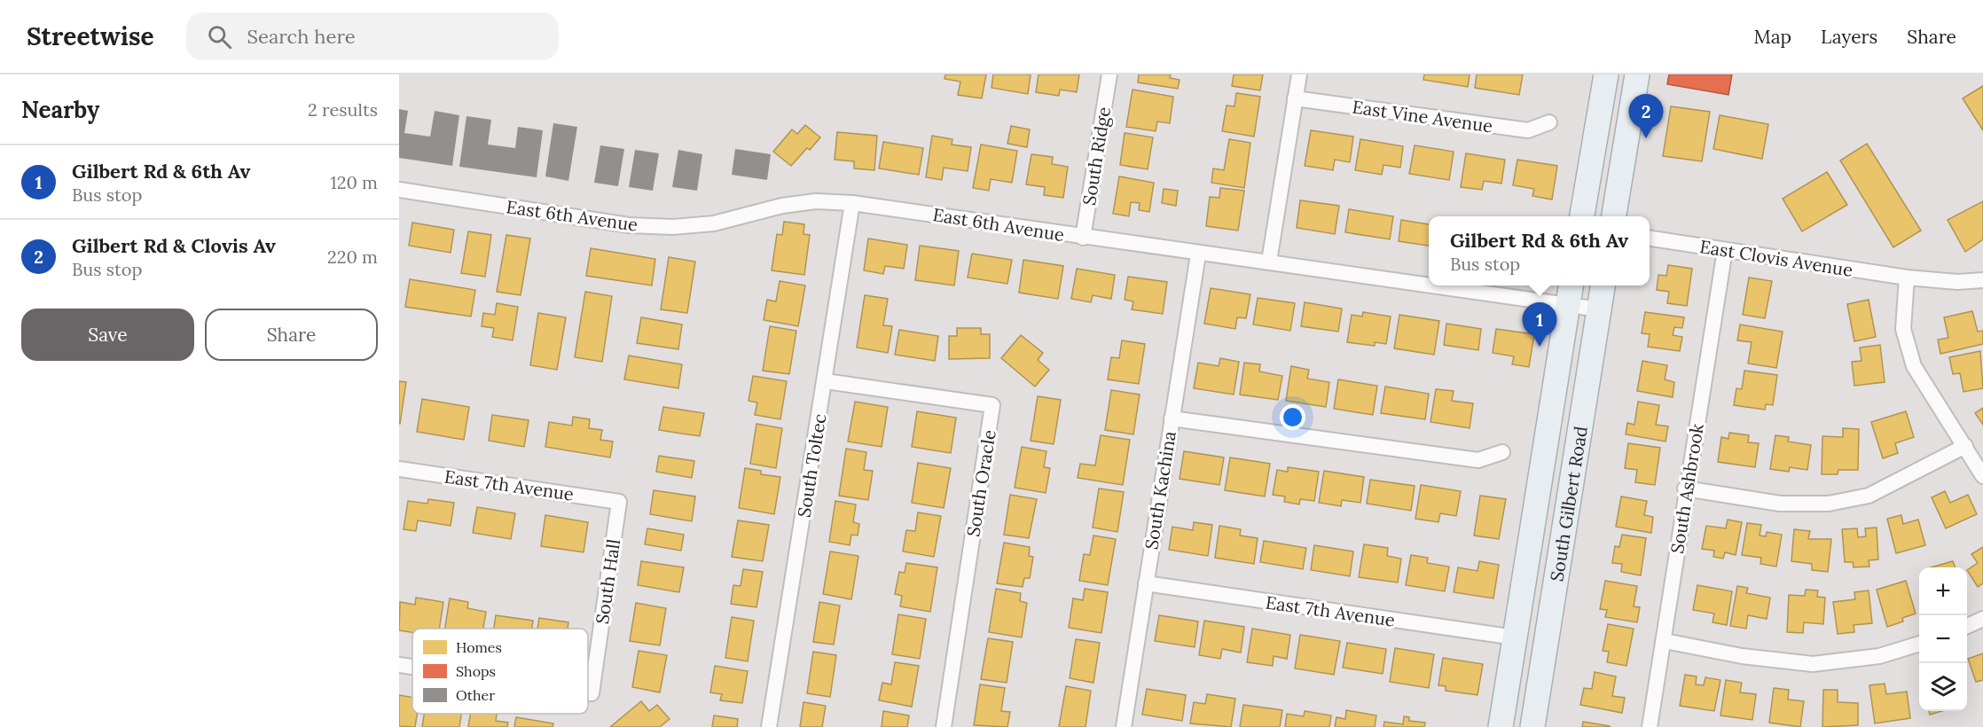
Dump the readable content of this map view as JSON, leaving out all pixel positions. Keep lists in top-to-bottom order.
{
  "streets": {
    "main road": ["South Gilbert Road"],
    "street": [
      "East Vine Avenue",
      "South Ridge",
      "East 6th Avenue",
      "East Clovis Avenue",
      "South Toltec",
      "South Oracle",
      "East 7th Avenue",
      "South Ashbrook",
      "South Kachina",
      "South Hall"
    ]
  },
  "crossings": [
    ["South Ridge", "East 6th Avenue"],
    ["East 6th Avenue", "South Toltec"],
    ["East 6th Avenue", "South Kachina"],
    ["East 6th Avenue", "South Gilbert Road"],
    ["East Clovis Avenue", "South Ashbrook"],
    ["South Toltec", "South Oracle"],
    ["East 7th Avenue", "South Kachina"],
    ["East 7th Avenue", "South Gilbert Road"],
    ["East 7th Avenue", "South Hall"]
  ],
  "legend": ["Homes", "Shops", "Other"],
  "page": {
    "header": "Streetwise",
    "search": "Search here",
    "nav": ["Map", "Layers", "Share"],
    "heading": ["Nearby", "2 results"],
    "pins": ["2", "1"],
    "list": [
      {
        "mark": "1",
        "name": "Gilbert Rd & 6th Av",
        "note": "Bus stop",
        "value": "120 m"
      },
      {
        "mark": "2",
        "name": "Gilbert Rd & Clovis Av",
        "note": "Bus stop",
        "value": "220 m"
      }
    ],
    "popup": ["Gilbert Rd & 6th Av", "Bus stop"],
    "buttons": ["Save", "Share"],
    "map_buttons": ["+", "−"]
  }
}
